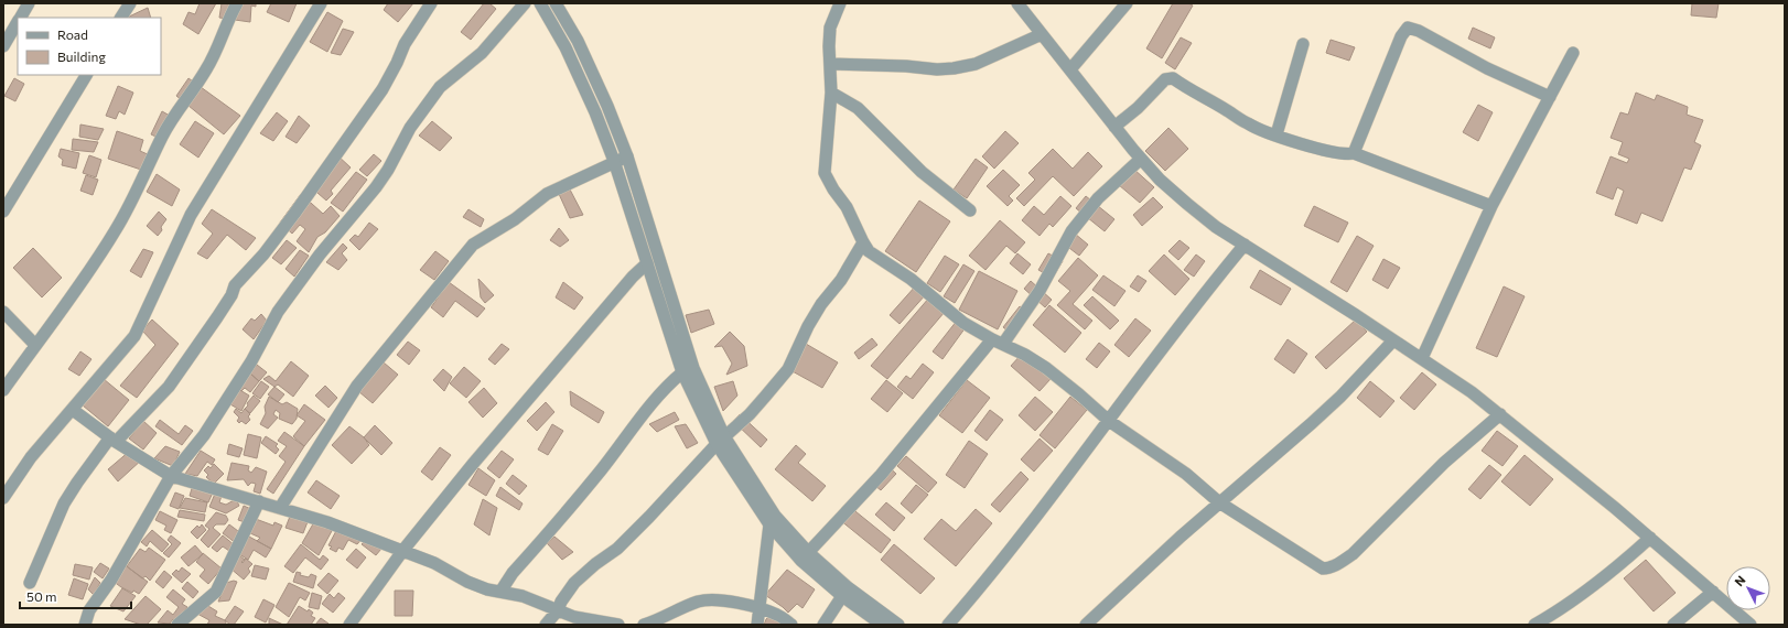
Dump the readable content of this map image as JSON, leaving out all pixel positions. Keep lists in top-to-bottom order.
{
  "legend": ["Road", "Building"],
  "scale_bar": "50 m",
  "north": "top left"
}
